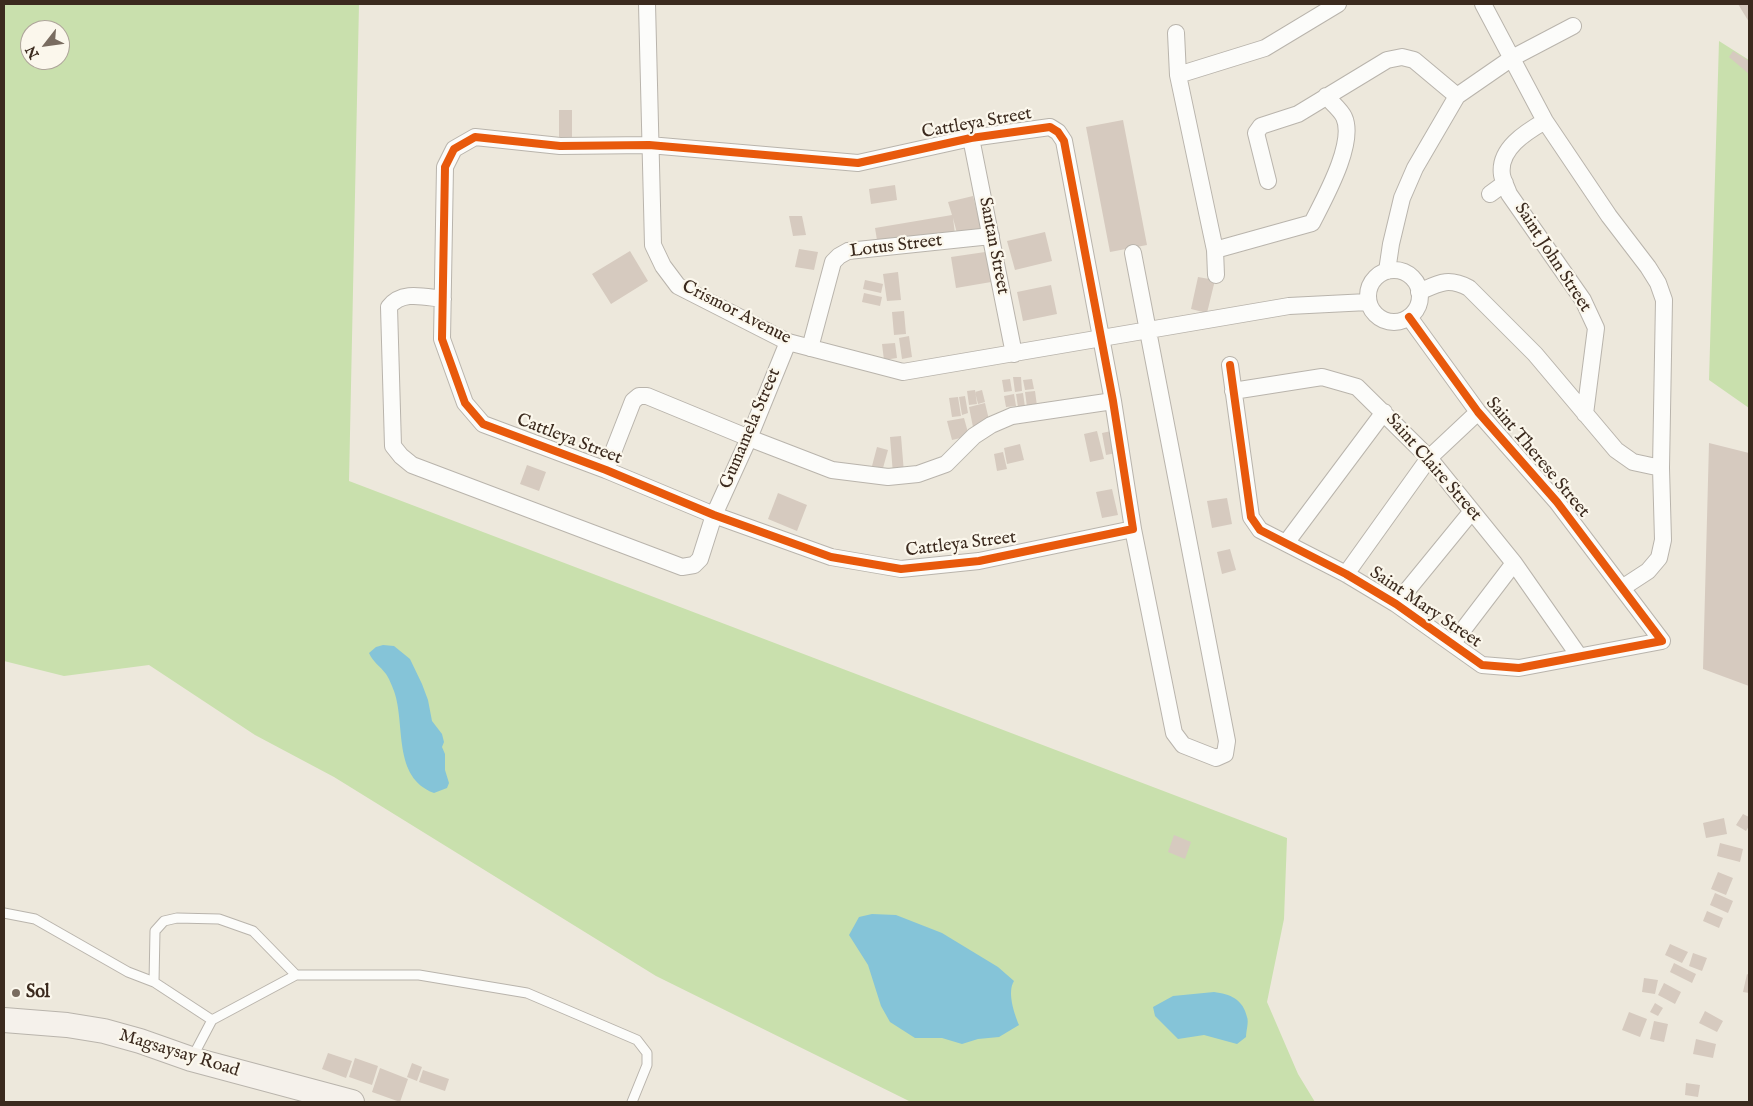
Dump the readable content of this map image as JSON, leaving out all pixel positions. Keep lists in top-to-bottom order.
{
  "streets": {
    "main road": ["Magsaysay Road"],
    "street": [
      "Cattleya Street",
      "Santan Street",
      "Lotus Street",
      "Saint John Street",
      "Crismor Avenue",
      "Gumamela Street",
      "Saint Therese Street",
      "Saint Claire Street",
      "Saint Mary Street"
    ]
  },
  "crossings": [
    ["Cattleya Street", "Santan Street"],
    ["Cattleya Street", "Crismor Avenue"],
    ["Cattleya Street", "Gumamela Street"],
    ["Santan Street", "Lotus Street"],
    ["Santan Street", "Crismor Avenue"],
    ["Lotus Street", "Crismor Avenue"],
    ["Crismor Avenue", "Gumamela Street"],
    ["Crismor Avenue", "Saint Therese Street"],
    ["Saint Therese Street", "Saint Mary Street"],
    ["Saint Claire Street", "Saint Mary Street"]
  ],
  "places": ["Sol"],
  "north": "bottom left"
}
